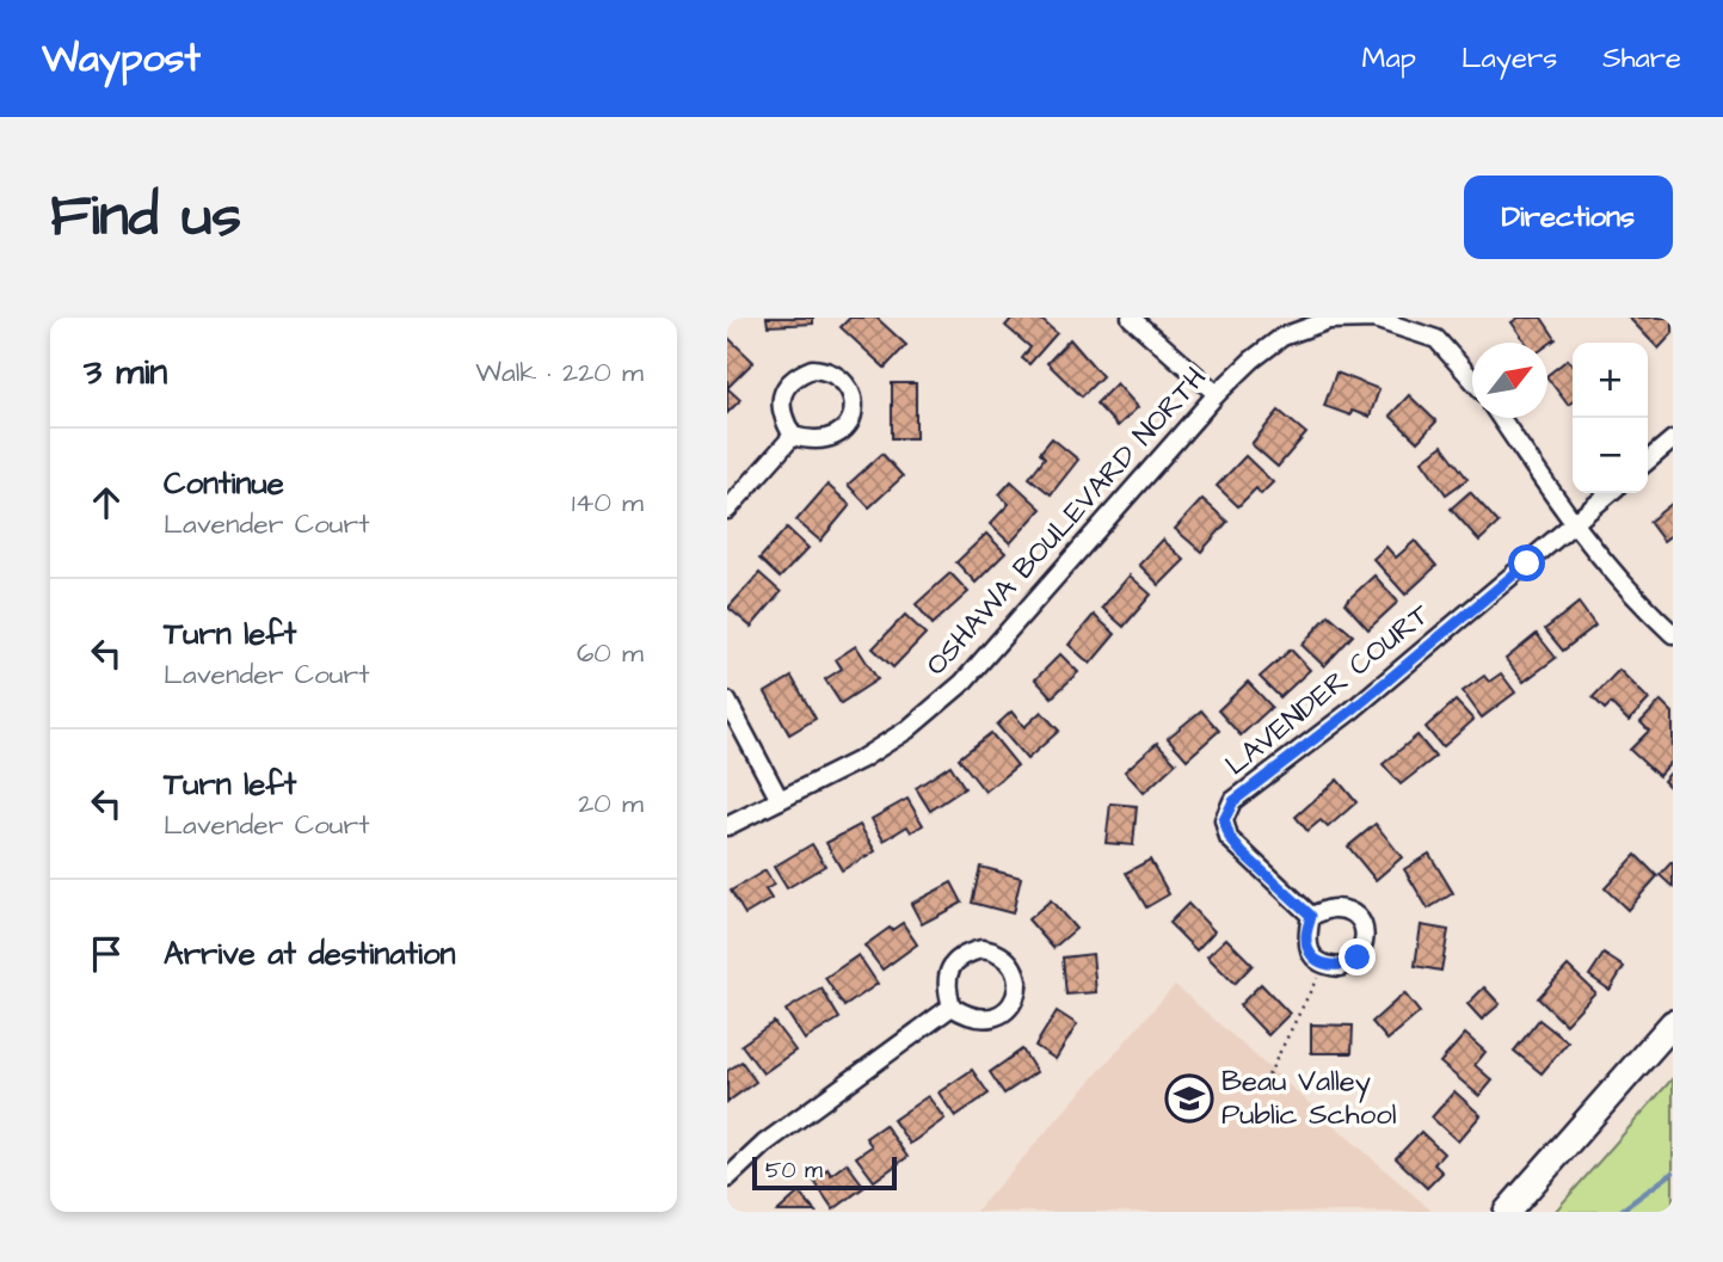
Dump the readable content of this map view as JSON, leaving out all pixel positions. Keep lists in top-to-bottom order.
{
  "streets": {
    "street": ["OSHAWA BOULEVARD NORTH", "LAVENDER COURT"]
  },
  "places": {
    "school or university": ["Beau Valley Public School"]
  },
  "scale_bar": "50 m",
  "north": "top right",
  "page": {
    "header": "Waypost",
    "nav": ["Map", "Layers", "Share"],
    "buttons": "Directions",
    "title": "Find us",
    "heading": ["3 min", "Walk · 220 m"],
    "map_buttons": ["+", "−"],
    "list": [
      ["Continue", "Lavender Court", "140 m"],
      ["Turn left", "Lavender Court", "60 m"],
      ["Turn left", "Lavender Court", "20 m"],
      "Arrive at destination"
    ],
    "scale": "50 m"
  }
}
